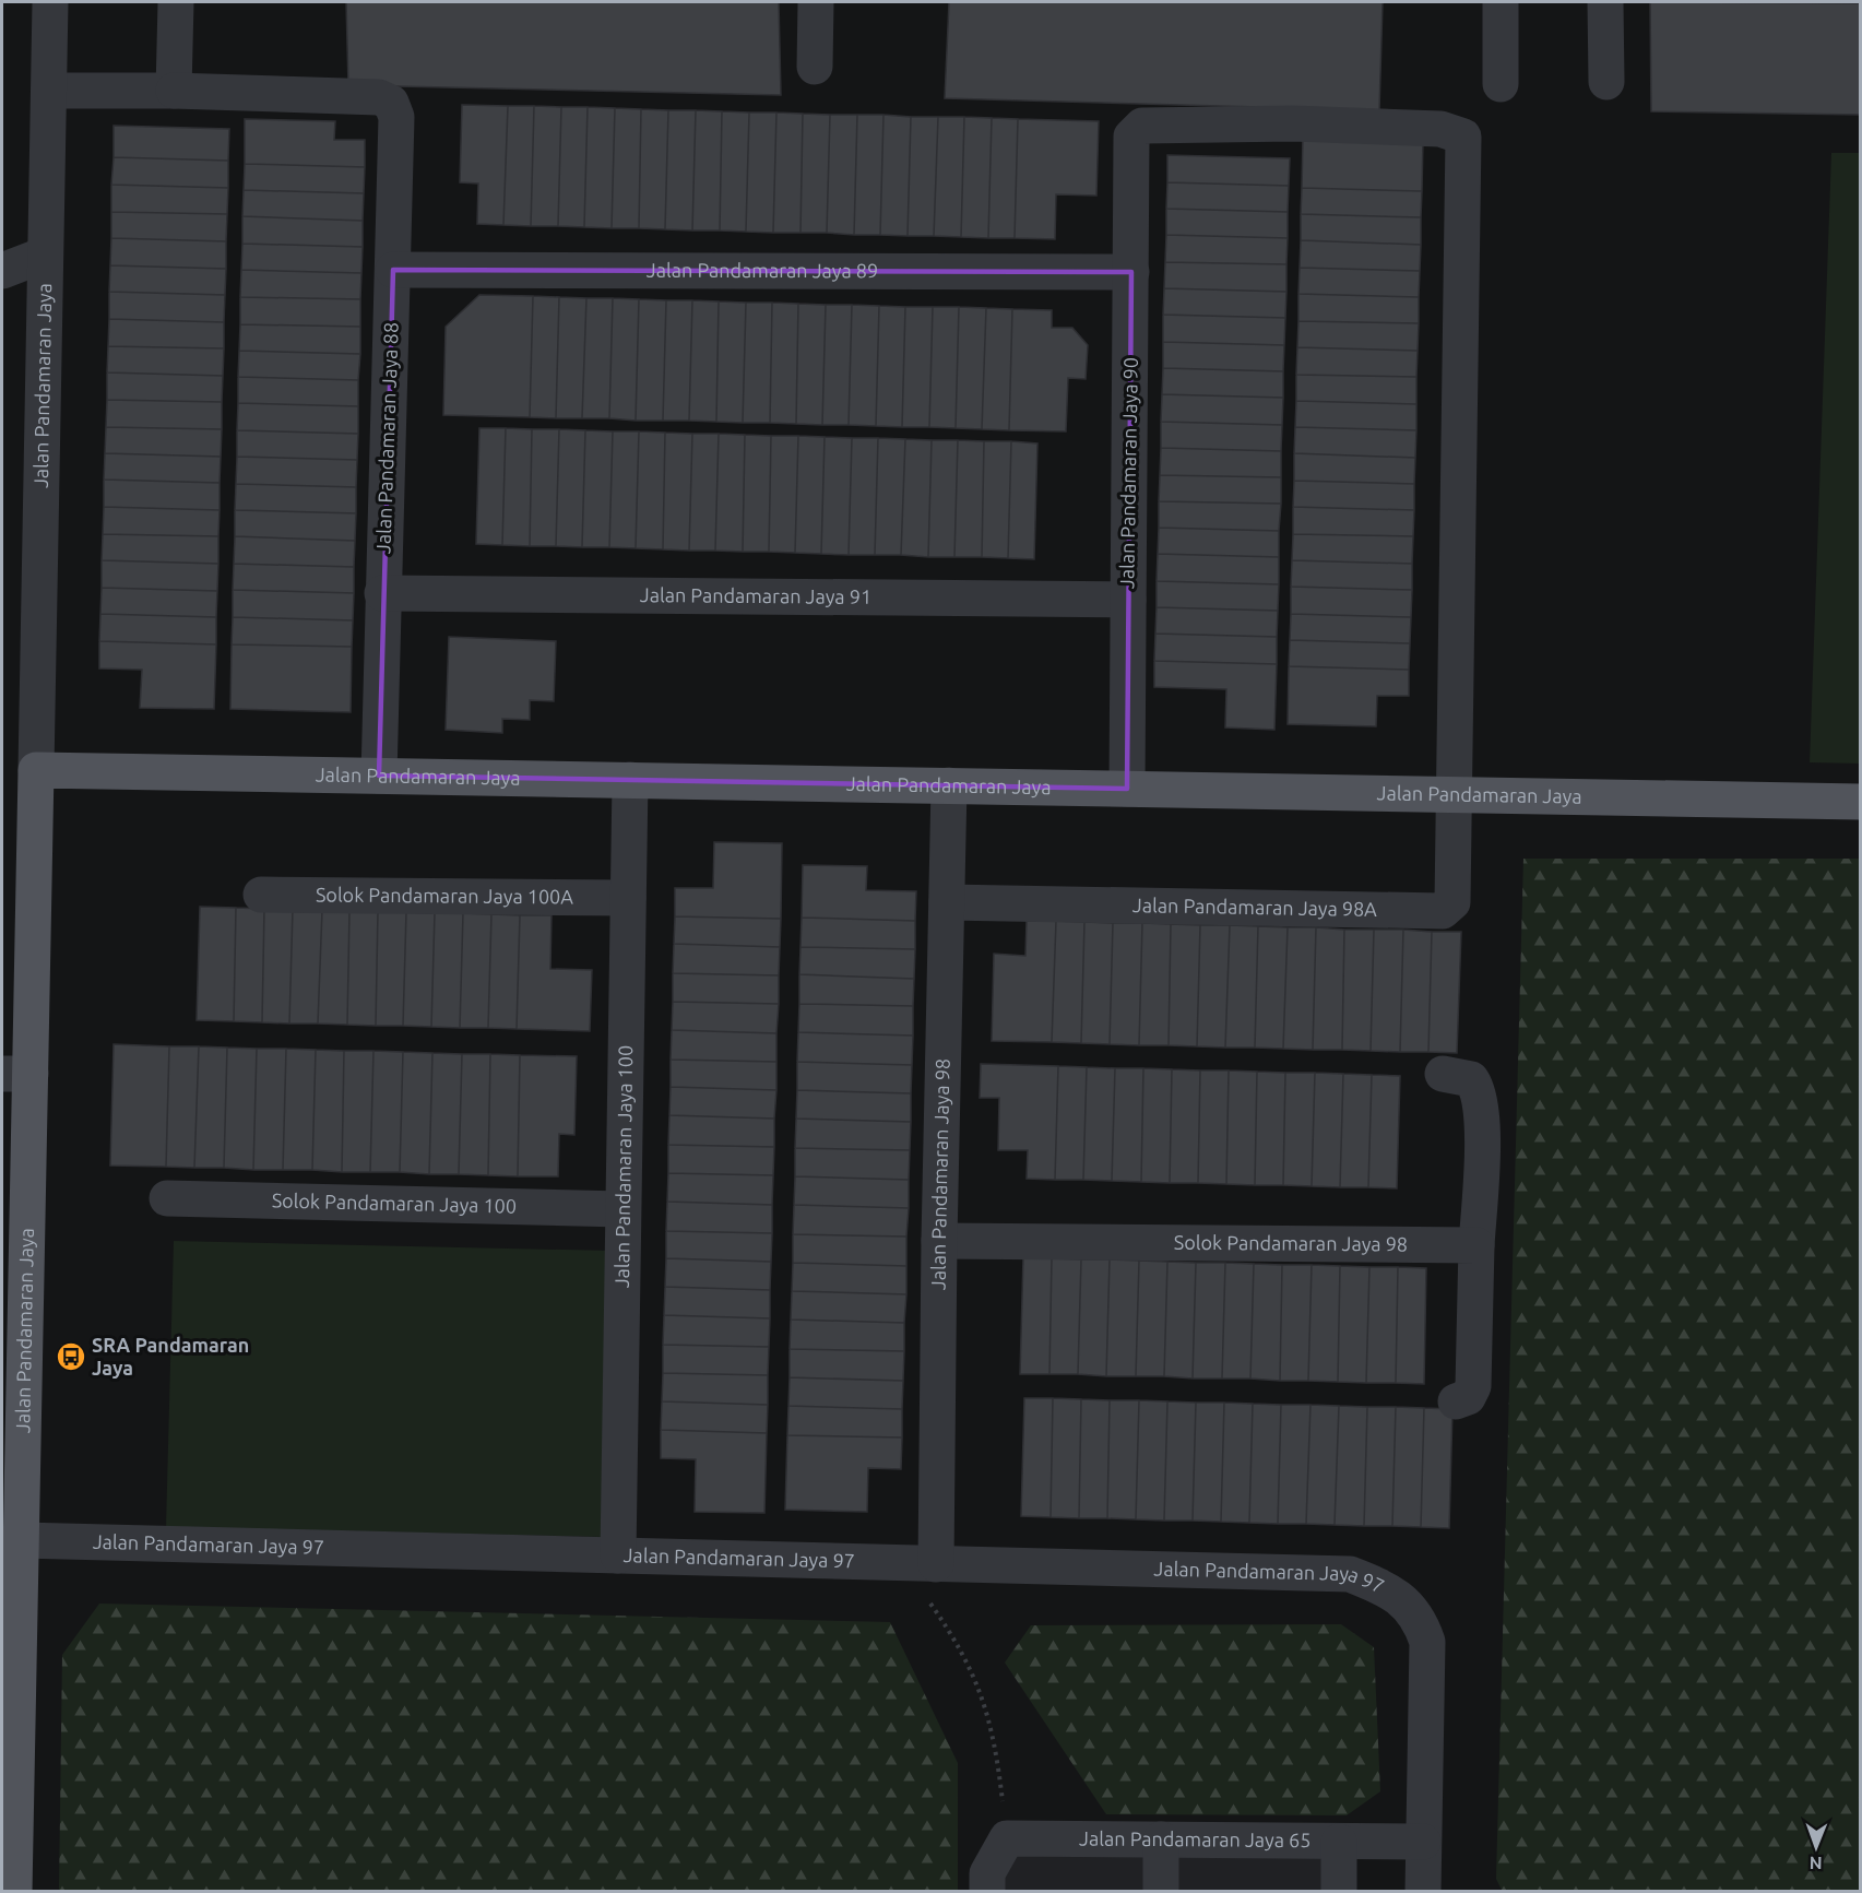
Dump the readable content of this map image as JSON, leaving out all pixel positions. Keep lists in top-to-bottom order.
{
  "streets": {
    "main road": ["Jalan Pandamaran Jaya"],
    "street": [
      "Jalan Pandamaran Jaya 89",
      "Jalan Pandamaran Jaya 88",
      "Jalan Pandamaran Jaya 90",
      "Jalan Pandamaran Jaya 91",
      "Solok Pandamaran Jaya 100A",
      "Jalan Pandamaran Jaya 98A",
      "Jalan Pandamaran Jaya 100",
      "Jalan Pandamaran Jaya 98",
      "Solok Pandamaran Jaya 100",
      "Solok Pandamaran Jaya 98",
      "Jalan Pandamaran Jaya 97",
      "Jalan Pandamaran Jaya 65"
    ]
  },
  "crossings": [
    ["Jalan Pandamaran Jaya 89", "Jalan Pandamaran Jaya 88"],
    ["Jalan Pandamaran Jaya 89", "Jalan Pandamaran Jaya 90"],
    ["Jalan Pandamaran Jaya", "Jalan Pandamaran Jaya 88"],
    ["Jalan Pandamaran Jaya", "Jalan Pandamaran Jaya 90"],
    ["Jalan Pandamaran Jaya", "Jalan Pandamaran Jaya 98A"],
    ["Jalan Pandamaran Jaya", "Jalan Pandamaran Jaya 100"],
    ["Jalan Pandamaran Jaya", "Jalan Pandamaran Jaya 98"],
    ["Jalan Pandamaran Jaya", "Jalan Pandamaran Jaya 97"],
    ["Jalan Pandamaran Jaya 88", "Jalan Pandamaran Jaya 91"],
    ["Jalan Pandamaran Jaya 90", "Jalan Pandamaran Jaya 91"],
    ["Jalan Pandamaran Jaya 90", "Jalan Pandamaran Jaya 98A"],
    ["Solok Pandamaran Jaya 100A", "Jalan Pandamaran Jaya 100"],
    ["Jalan Pandamaran Jaya 98A", "Jalan Pandamaran Jaya 98"],
    ["Jalan Pandamaran Jaya 100", "Solok Pandamaran Jaya 100"],
    ["Jalan Pandamaran Jaya 100", "Jalan Pandamaran Jaya 97"],
    ["Jalan Pandamaran Jaya 98", "Solok Pandamaran Jaya 98"],
    ["Jalan Pandamaran Jaya 98", "Jalan Pandamaran Jaya 97"],
    ["Jalan Pandamaran Jaya 97", "Jalan Pandamaran Jaya 65"]
  ],
  "places": {
    "bus stop": ["SRA Pandamaran Jaya"]
  },
  "north": "bottom"
}
